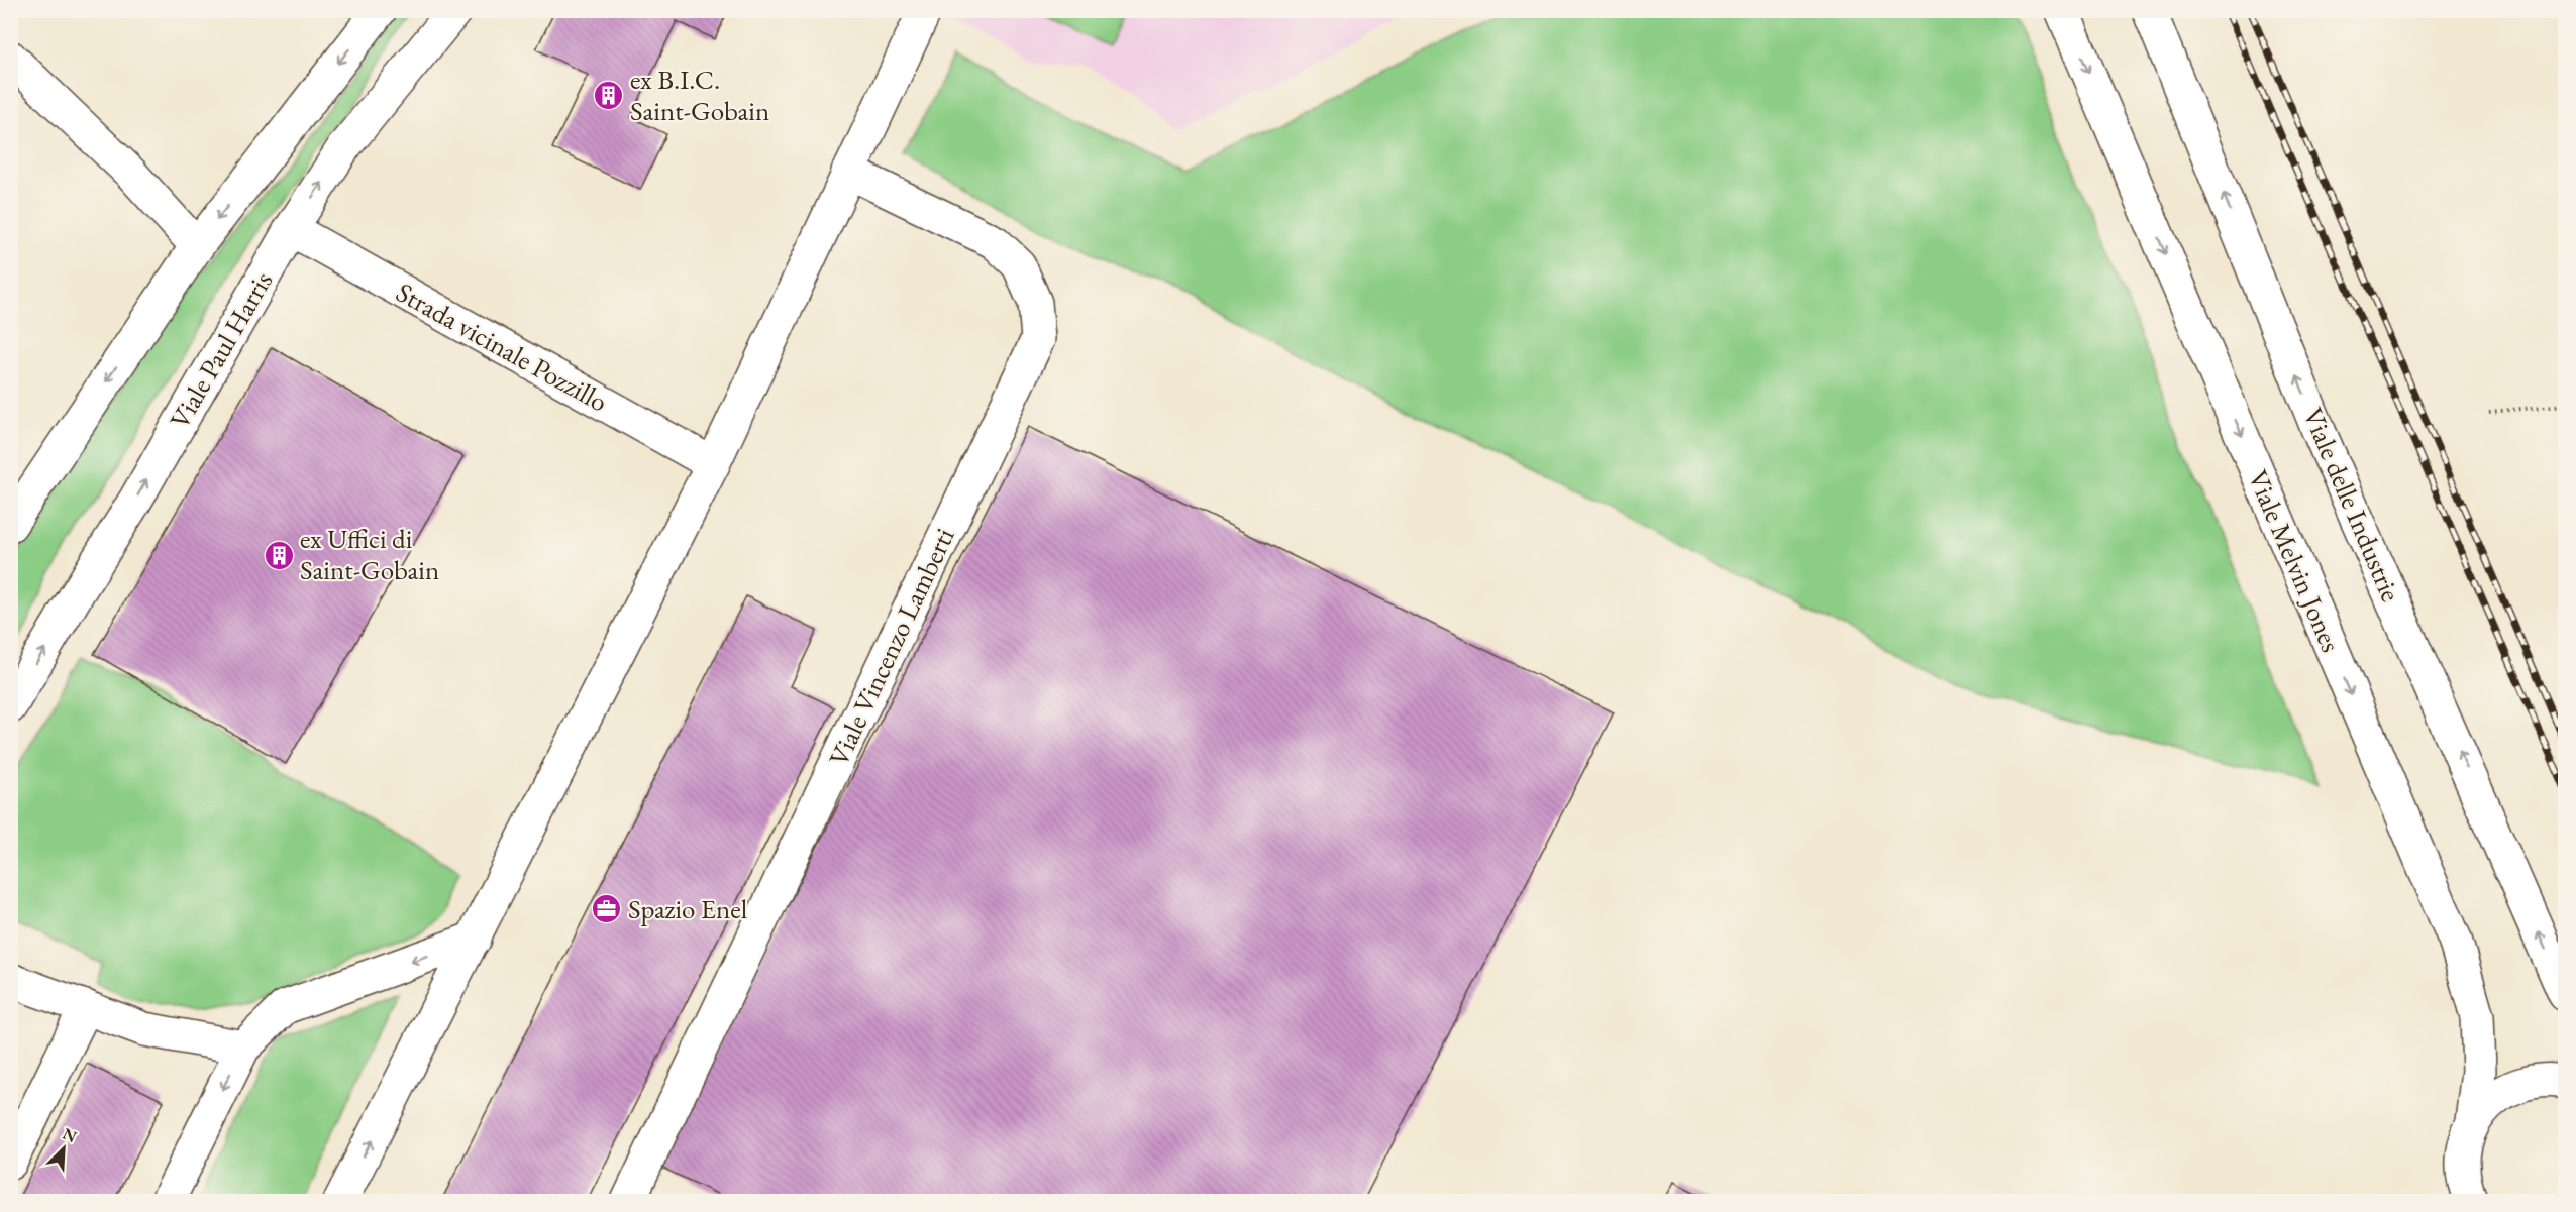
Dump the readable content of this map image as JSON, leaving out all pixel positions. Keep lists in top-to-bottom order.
{
  "streets": {
    "street": [
      "Strada vicinale Pozzillo",
      "Viale Paul Harris",
      "Viale delle Industrie",
      "Viale Melvin Jones",
      "Viale Vincenzo Lamberti"
    ]
  },
  "crossings": [
    ["Strada vicinale Pozzillo", "Viale Paul Harris"]
  ],
  "one_way": ["Viale delle Industrie", "Viale Melvin Jones"],
  "places": {
    "building": ["ex B.I.C. Saint-Gobain", "ex Uffici di Saint-Gobain"],
    "office": ["Spazio Enel"]
  },
  "north": "top right"
}
